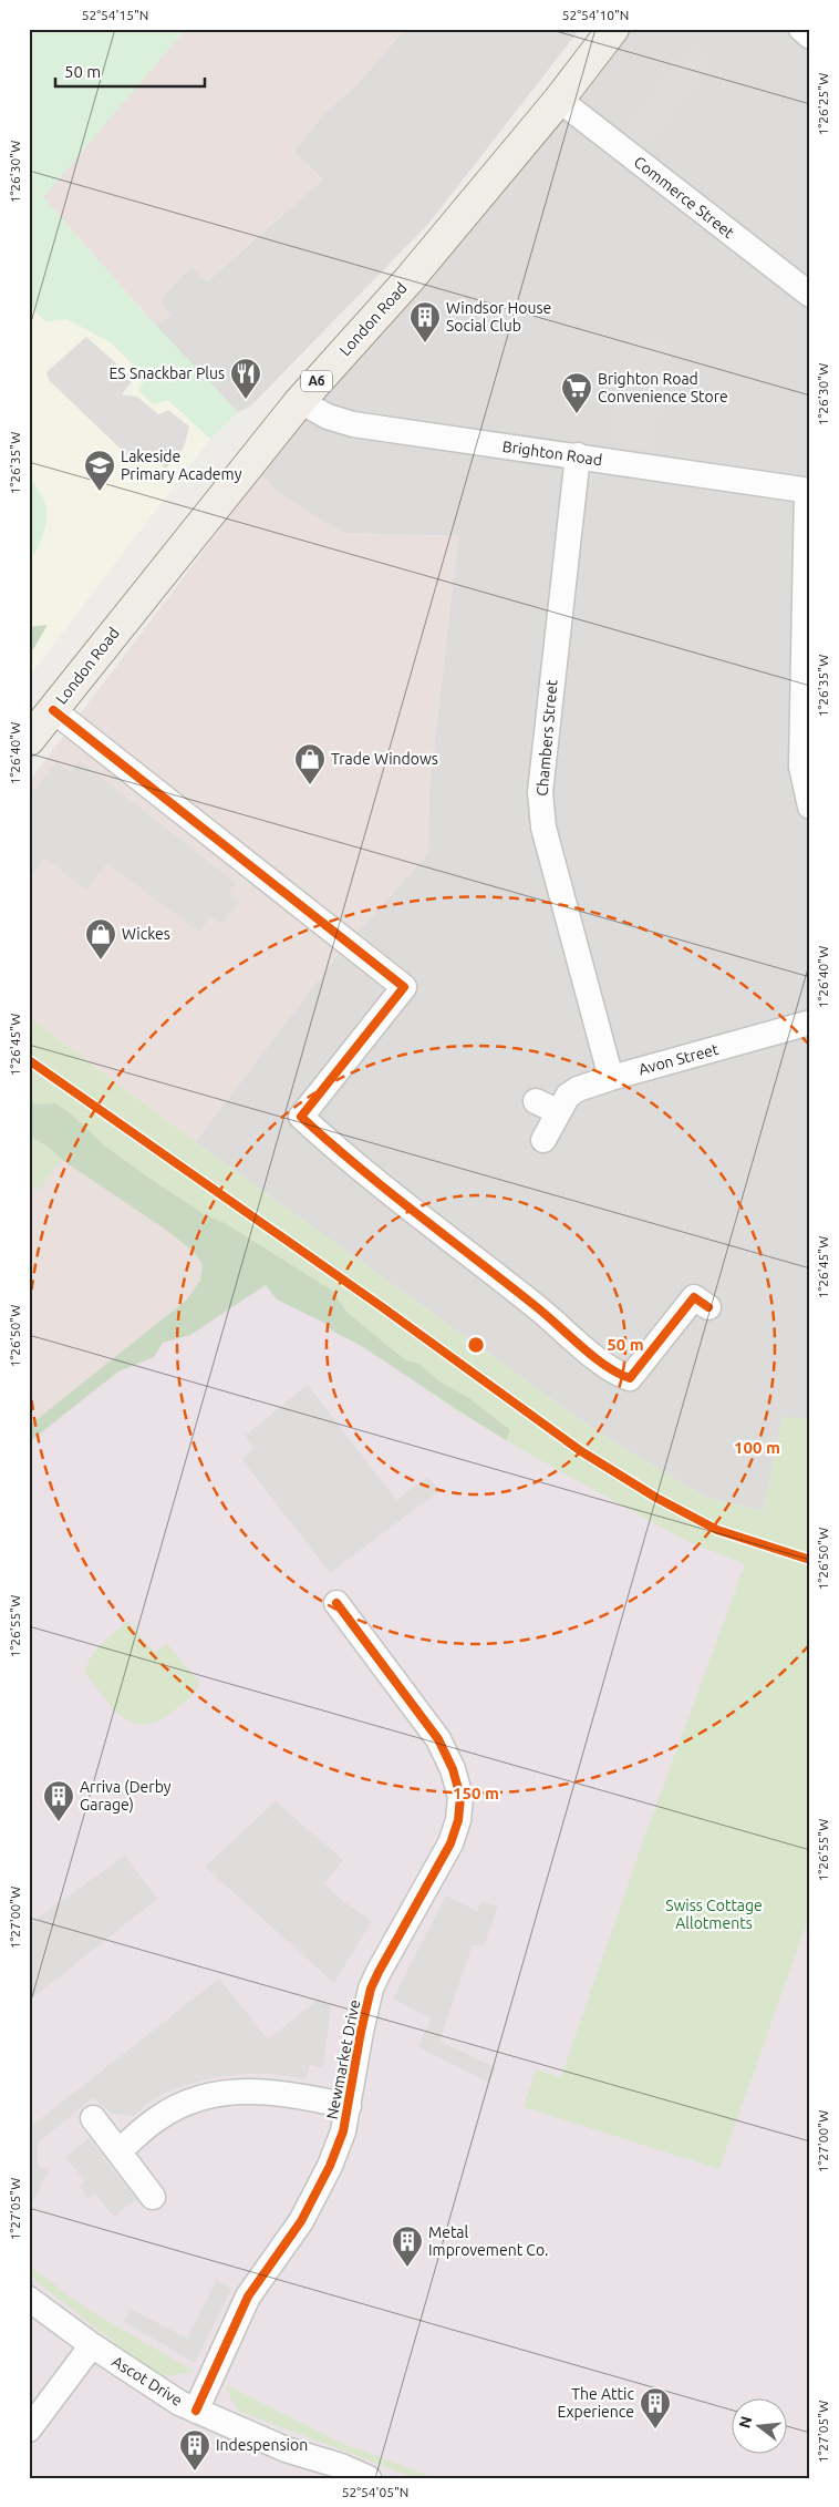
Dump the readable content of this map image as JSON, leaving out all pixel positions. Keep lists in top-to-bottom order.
{
  "streets": {
    "main road": ["London Road", "A6"],
    "street": [
      "Commerce Street",
      "Brighton Road",
      "Chambers Street",
      "Avon Street",
      "Newmarket Drive",
      "Ascot Drive"
    ]
  },
  "crossings": [
    ["Commerce Street", "London Road"],
    ["London Road", "Brighton Road"],
    ["Brighton Road", "Chambers Street"],
    ["Chambers Street", "Avon Street"],
    ["Newmarket Drive", "Ascot Drive"]
  ],
  "parks": ["Swiss Cottage Allotments"],
  "places": {
    "building": [
      "Windsor House Social Club",
      "Arriva (Derby Garage)",
      "Metal Improvement Co.",
      "The Attic Experience",
      "Indespension"
    ],
    "restaurant": ["ES Snackbar Plus"],
    "supermarket": ["Brighton Road Convenience Store"],
    "school or university": ["Lakeside Primary Academy"],
    "shop": ["Trade Windows", "Wickes"]
  },
  "scale_bar": "50 m",
  "north": "left",
  "coordinates": [
    "52°54'15\"N",
    "52°54'10\"N",
    "1°26'25\"W",
    "1°26'30\"W",
    "1°26'35\"W",
    "1°26'40\"W",
    "1°26'45\"W",
    "1°26'50\"W",
    "1°26'55\"W",
    "1°27'00\"W",
    "1°27'05\"W",
    "52°54'05\"N"
  ],
  "rings": ["50 m", "100 m", "150 m"]
}
